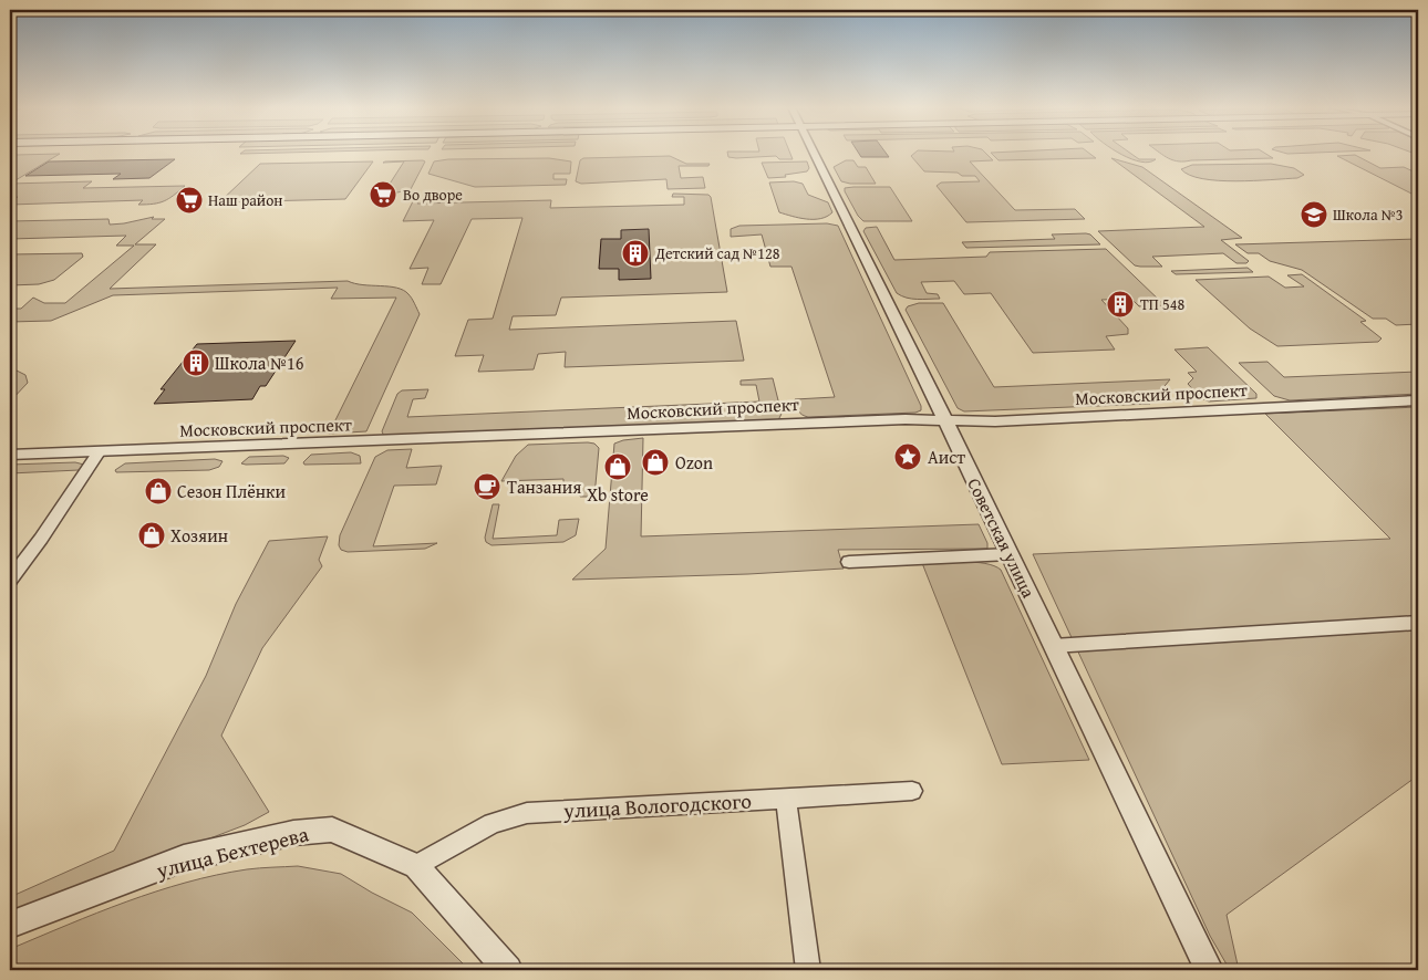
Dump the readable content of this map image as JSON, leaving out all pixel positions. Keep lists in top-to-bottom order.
{
  "streets": {
    "street": [
      "Московский проспект",
      "Советская улица",
      "улица Вологодского",
      "улица Бехтерева"
    ]
  },
  "crossings": [
    ["Московский проспект", "Советская улица"],
    ["улица Вологодского", "улица Бехтерева"]
  ],
  "places": {
    "supermarket": ["Во дворе", "Наш район"],
    "school or university": ["Школа №3"],
    "building": ["Детский сад №128", "ТП 548", "Школа №16"],
    "place": ["Аист"],
    "shop": [
      "Ozon",
      "Xb store",
      "Сезон Плёнки",
      "Хозяин"
    ],
    "cafe": ["Танзания"]
  }
}
